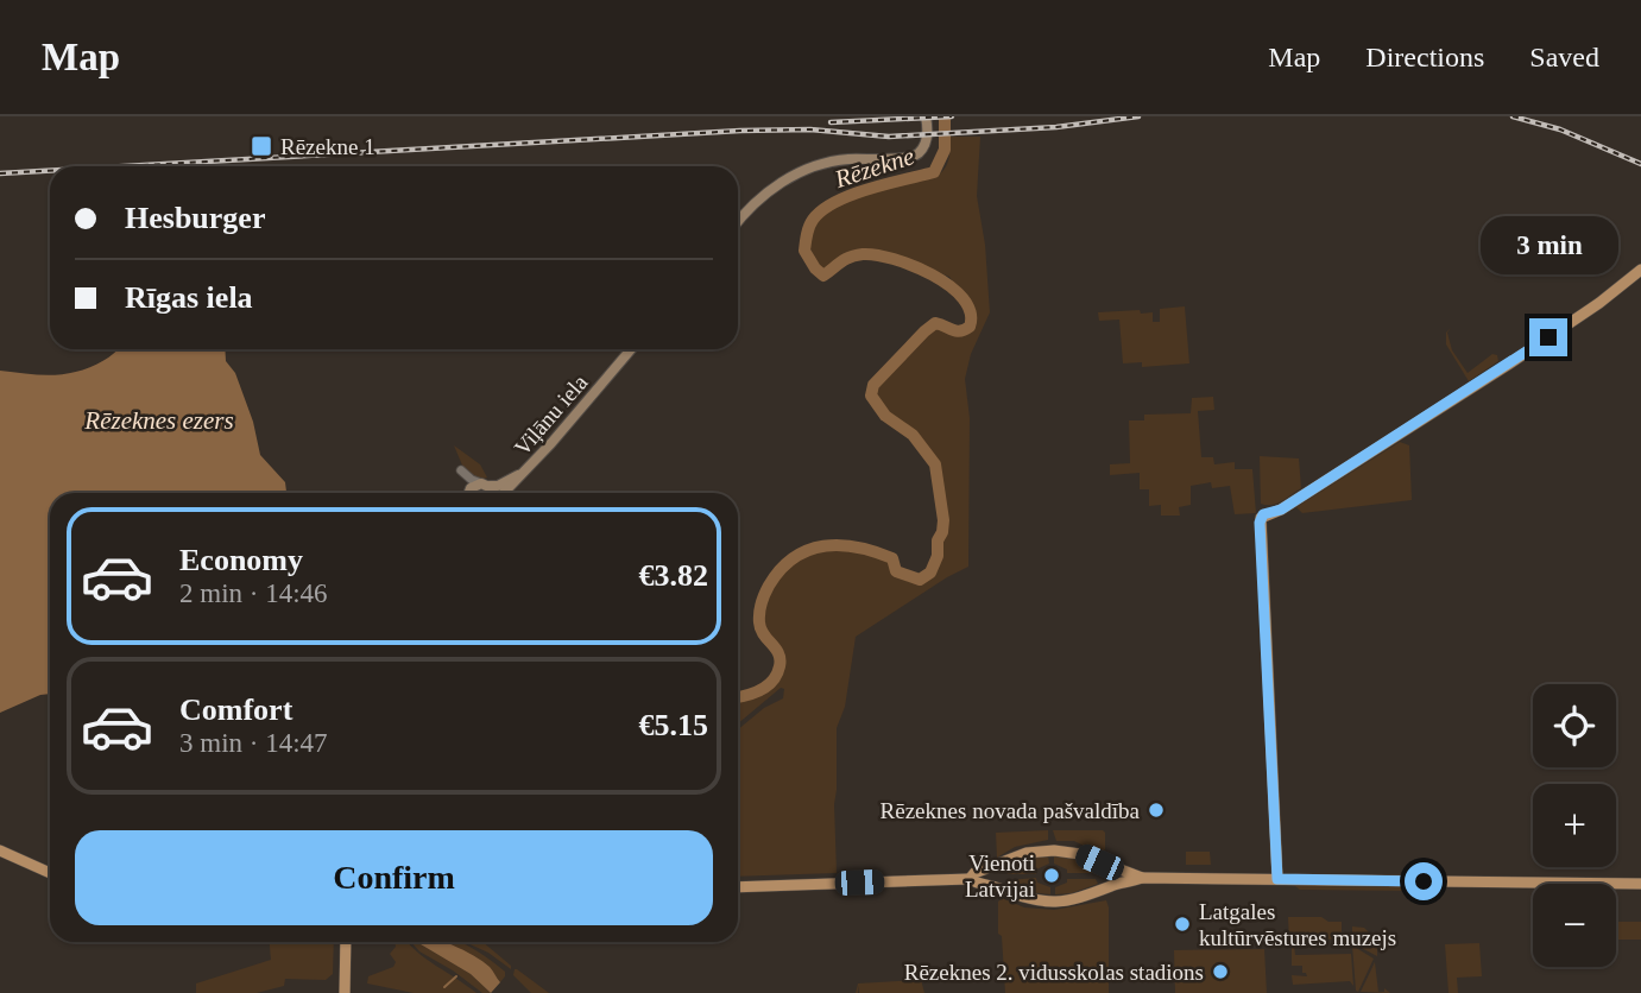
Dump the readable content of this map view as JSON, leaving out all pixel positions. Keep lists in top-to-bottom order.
{
  "streets": {
    "main road": ["Viļānu iela"]
  },
  "water": ["Rēzekne", "Rēzeknes ezers"],
  "places": {
    "transit": ["Rēzekne 1"],
    "other": [
      "Rēzeknes novada pašvaldība",
      "Vienoti Latvijai",
      "Latgales kultūrvēstures muzejs",
      "Rēzeknes 2. vidusskolas stadions"
    ]
  },
  "page": {
    "header": "Map",
    "nav": ["Map", "Directions", "Saved"],
    "banner": ["Hesburger", "Rīgas iela"],
    "bubble": "3 min",
    "list": [
      {
        "name": "Economy",
        "note": "2 min · 14:46",
        "value": "€3.82"
      },
      {
        "name": "Comfort",
        "note": "3 min · 14:47",
        "value": "€5.15"
      }
    ],
    "map_buttons": ["+", "−"],
    "buttons": "Confirm"
  }
}
